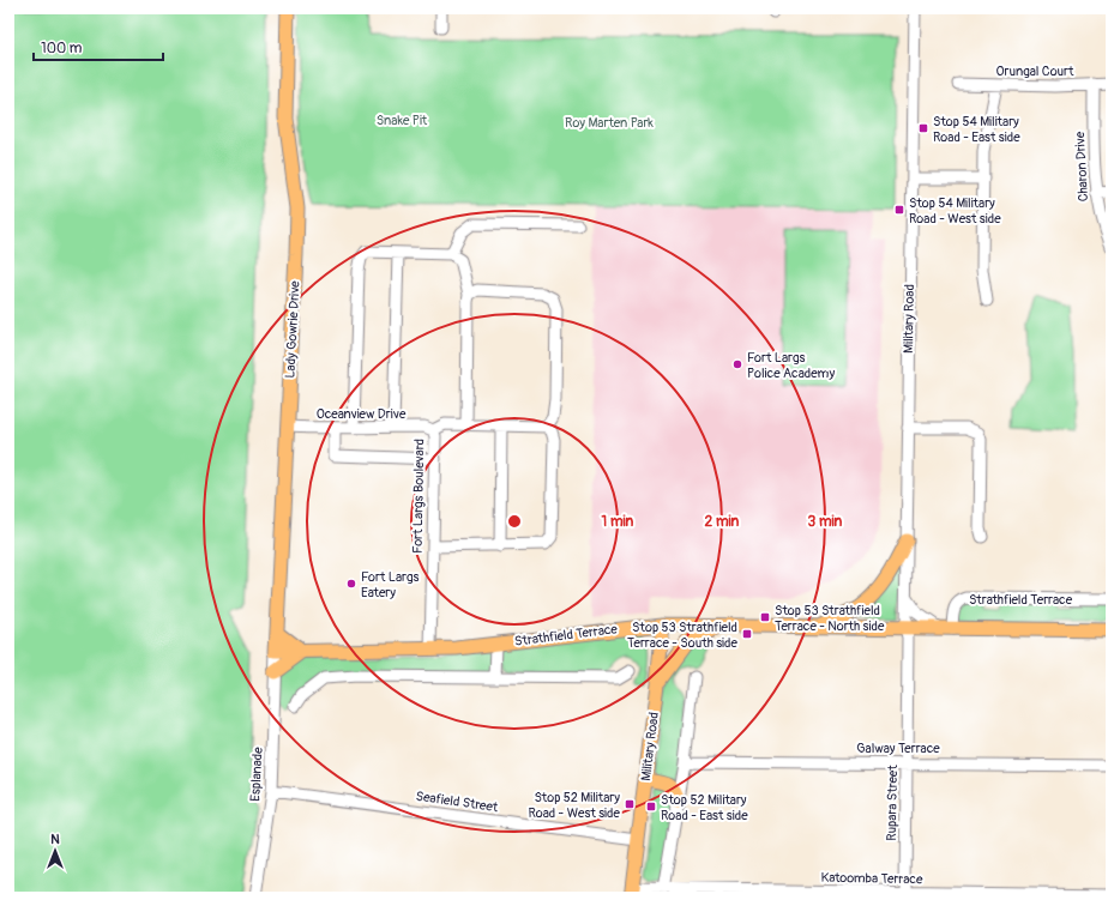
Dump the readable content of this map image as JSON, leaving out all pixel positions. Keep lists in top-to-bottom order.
{
  "streets": {
    "main road": ["Military Road", "Lady Gowrie Drive", "Strathfield Terrace"],
    "street": [
      "Orungal Court",
      "Charon Drive",
      "Oceanview Drive",
      "Fort Largs Boulevard",
      "Galway Terrace",
      "Esplanade",
      "Seafield Street",
      "Rupara Street",
      "Katoomba Terrace"
    ]
  },
  "crossings": [
    ["Orungal Court", "Charon Drive"],
    ["Military Road", "Strathfield Terrace"],
    ["Military Road", "Seafield Street"],
    ["Military Road", "Rupara Street"],
    ["Military Road", "Katoomba Terrace"],
    ["Lady Gowrie Drive", "Oceanview Drive"],
    ["Lady Gowrie Drive", "Strathfield Terrace"],
    ["Lady Gowrie Drive", "Esplanade"],
    ["Oceanview Drive", "Fort Largs Boulevard"],
    ["Fort Largs Boulevard", "Strathfield Terrace"],
    ["Strathfield Terrace", "Esplanade"],
    ["Strathfield Terrace", "Rupara Street"],
    ["Galway Terrace", "Rupara Street"],
    ["Esplanade", "Seafield Street"],
    ["Rupara Street", "Katoomba Terrace"]
  ],
  "parks": ["Snake Pit", "Roy Marten Park"],
  "places": {
    "transit": [
      "Stop 54 Military Road - East side",
      "Stop 54 Military Road - West side",
      "Stop 53 Strathfield Terrace - North side",
      "Stop 53 Strathfield Terrace - South side",
      "Stop 52 Military Road - West side",
      "Stop 52 Military Road - East side"
    ],
    "other": ["Fort Largs Police Academy", "Fort Largs Eatery"]
  },
  "scale_bar": "100 m",
  "north": "top",
  "rings": ["1 min", "2 min", "3 min"]
}
